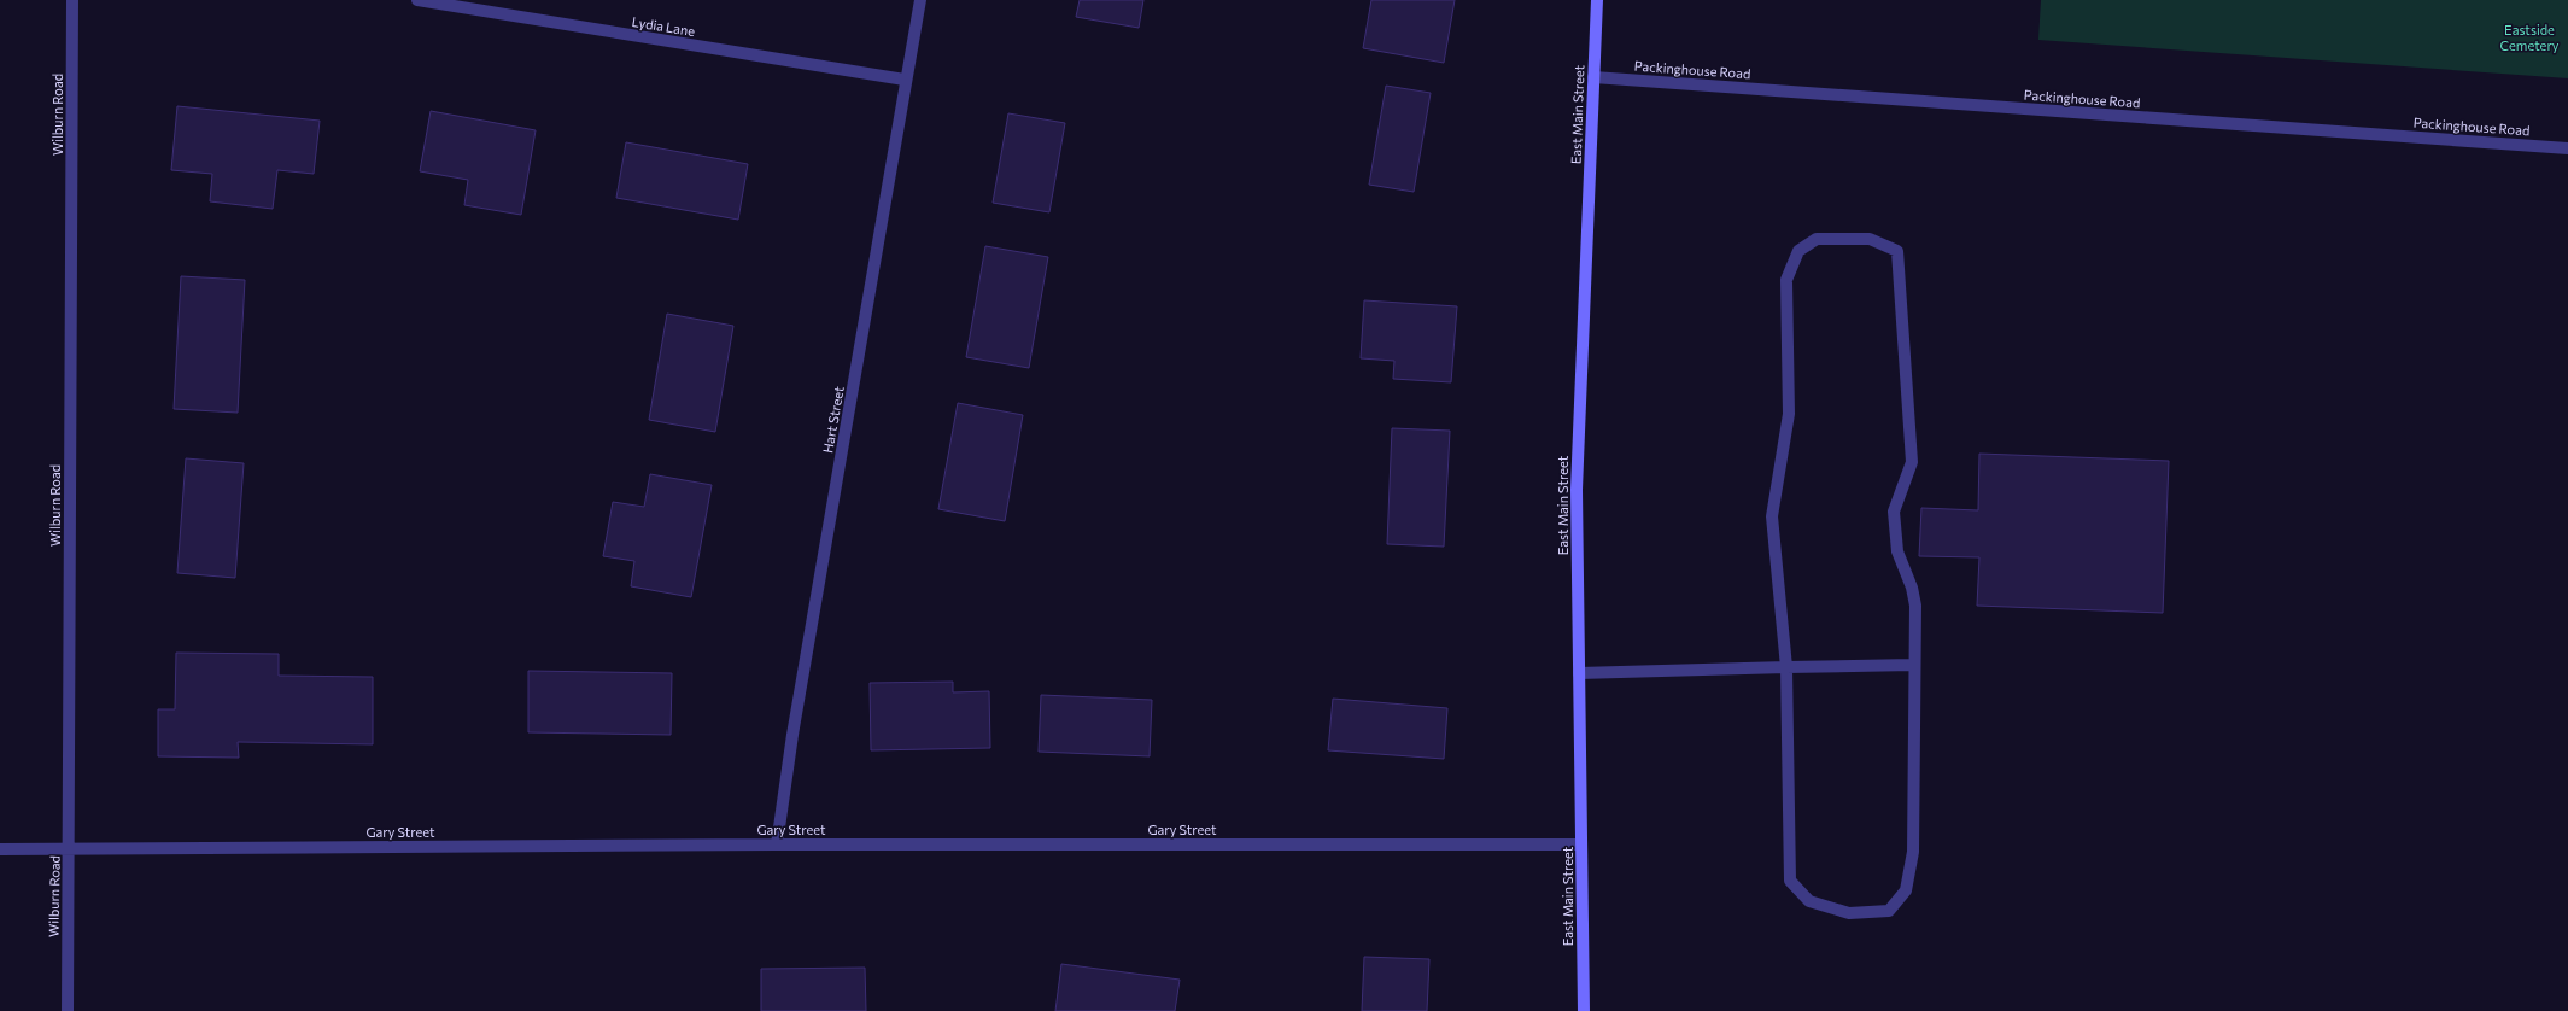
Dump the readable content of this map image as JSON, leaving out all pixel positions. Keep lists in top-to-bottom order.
{
  "streets": {
    "main road": ["East Main Street"],
    "street": [
      "Lydia Lane",
      "Packinghouse Road",
      "Wilburn Road",
      "Hart Street",
      "Gary Street"
    ]
  },
  "crossings": [
    ["Lydia Lane", "Hart Street"],
    ["Packinghouse Road", "East Main Street"],
    ["Wilburn Road", "Gary Street"],
    ["East Main Street", "Gary Street"],
    ["Hart Street", "Gary Street"]
  ],
  "parks": ["Eastside Cemetery"]
}
